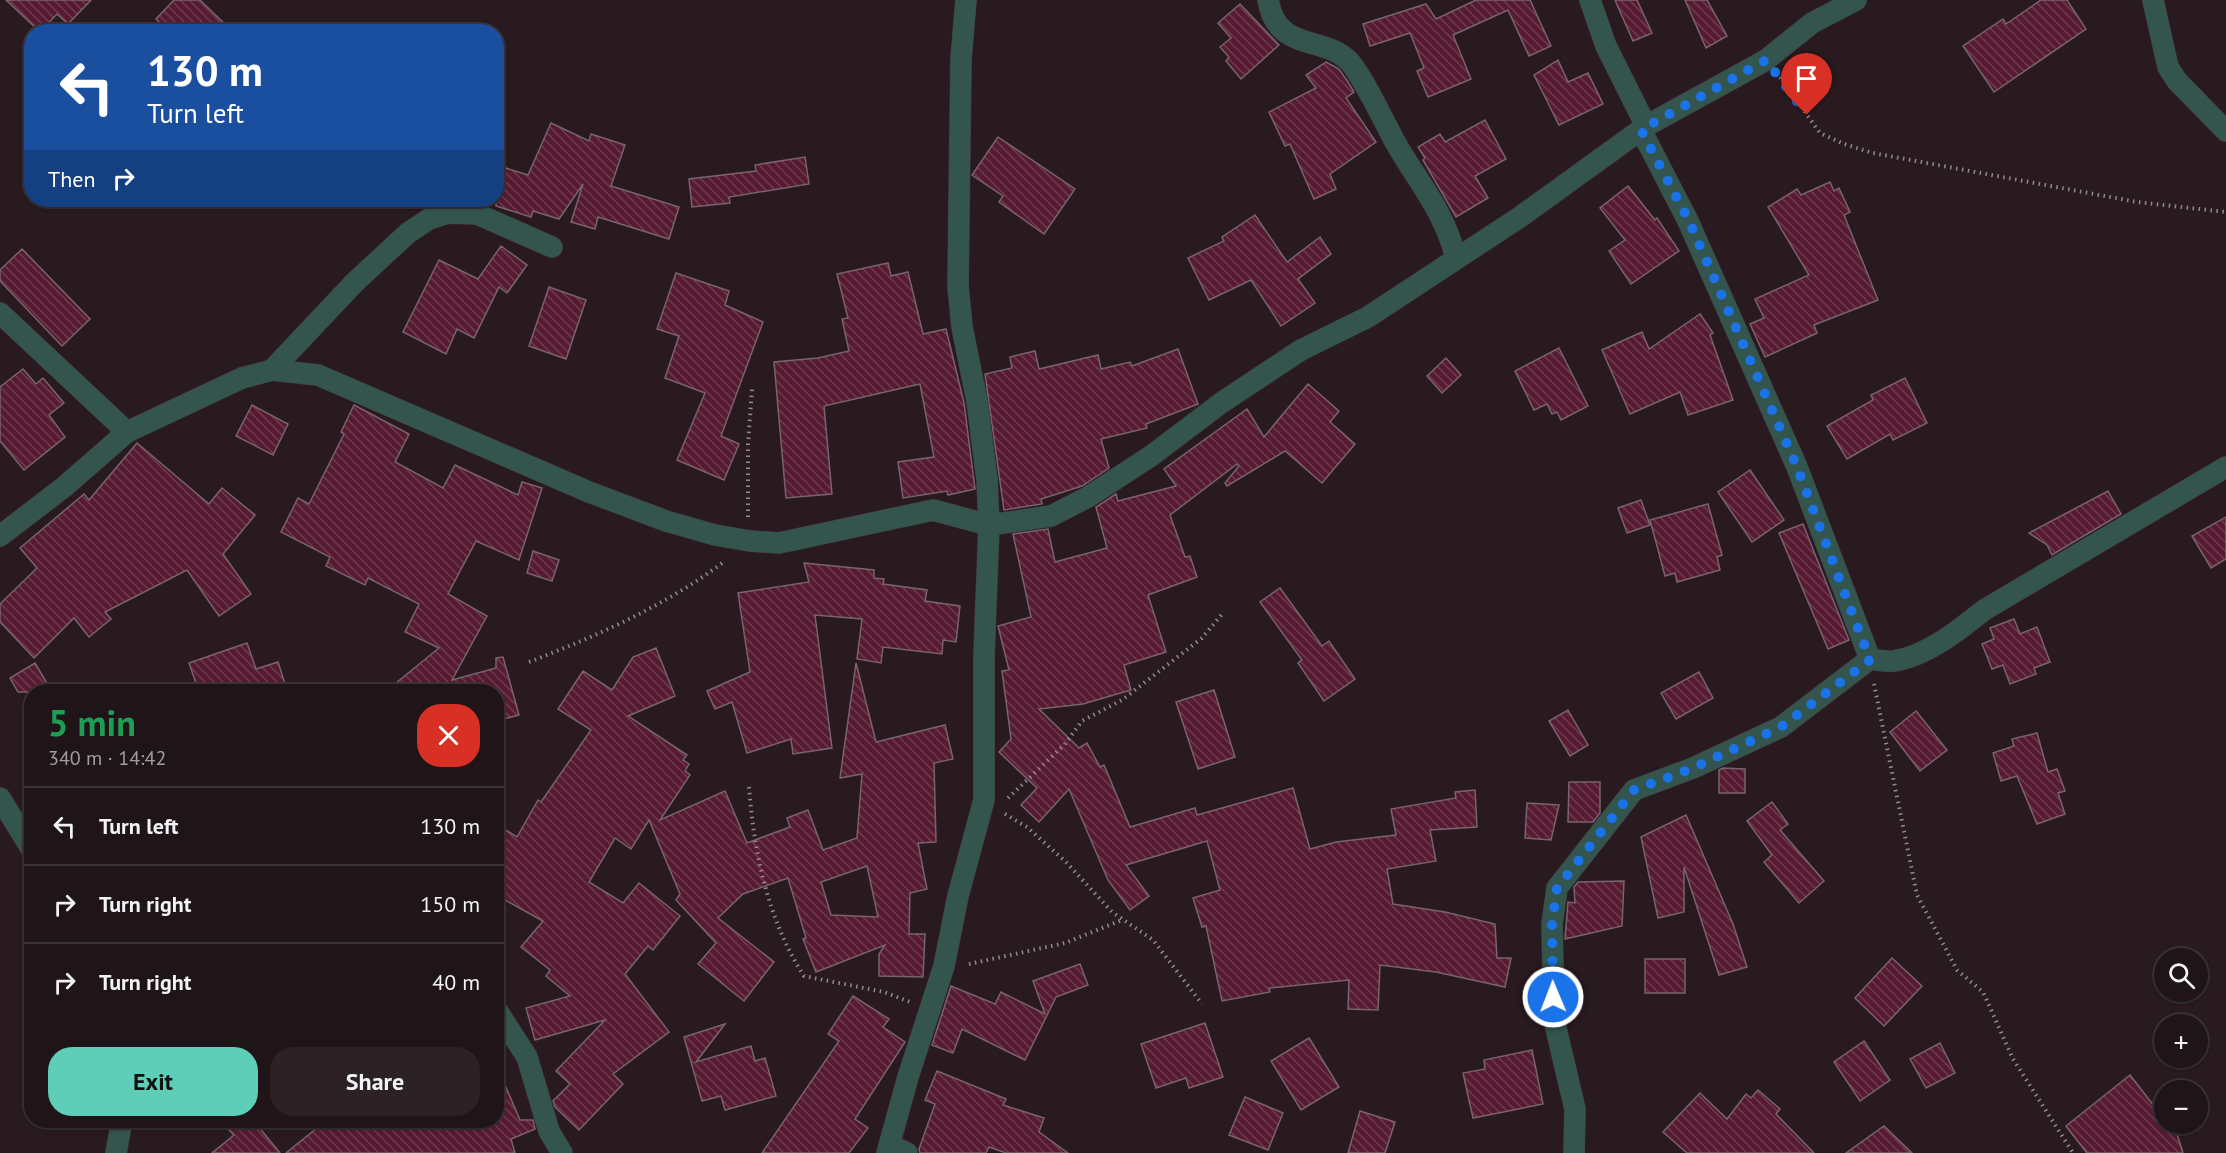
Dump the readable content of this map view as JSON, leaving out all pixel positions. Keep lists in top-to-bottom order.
{
  "page": {
    "turn": ["130 m", "Turn left"],
    "then": "Then",
    "heading": ["5 min", "340 m · 14:42"],
    "list": [
      {
        "name": "Turn left",
        "value": "130 m"
      },
      {
        "name": "Turn right",
        "value": "150 m"
      },
      {
        "name": "Turn right",
        "value": "40 m"
      }
    ],
    "map_buttons": ["+", "−"],
    "buttons": ["Exit", "Share"]
  }
}
